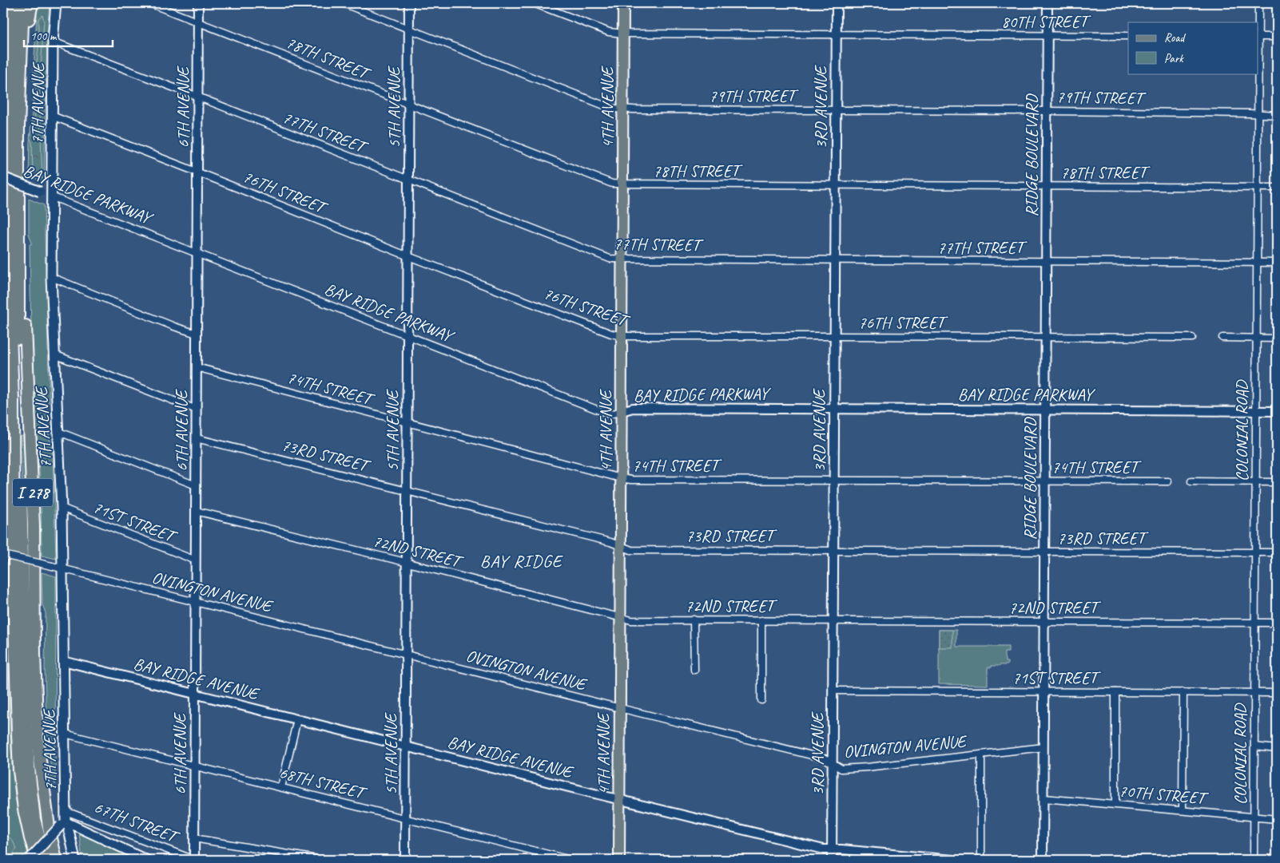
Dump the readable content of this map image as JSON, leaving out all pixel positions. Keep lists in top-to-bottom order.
{
  "streets": {
    "highway": ["I 278"],
    "main road": ["7TH AVENUE", "4TH AVENUE", "BAY RIDGE PARKWAY"],
    "street": [
      "80TH STREET",
      "78TH STREET",
      "79TH STREET",
      "6TH AVENUE",
      "5TH AVENUE",
      "3RD AVENUE",
      "77TH STREET",
      "RIDGE BOULEVARD",
      "76TH STREET",
      "74TH STREET",
      "COLONIAL ROAD",
      "73RD STREET",
      "71ST STREET",
      "72ND STREET",
      "OVINGTON AVENUE",
      "BAY RIDGE AVENUE",
      "68TH STREET",
      "70TH STREET",
      "67TH STREET"
    ]
  },
  "crossings": [
    ["80TH STREET", "4TH AVENUE"],
    ["80TH STREET", "3RD AVENUE"],
    ["80TH STREET", "RIDGE BOULEVARD"],
    ["78TH STREET", "6TH AVENUE"],
    ["78TH STREET", "5TH AVENUE"],
    ["78TH STREET", "4TH AVENUE"],
    ["78TH STREET", "3RD AVENUE"],
    ["78TH STREET", "RIDGE BOULEVARD"],
    ["78TH STREET", "COLONIAL ROAD"],
    ["79TH STREET", "5TH AVENUE"],
    ["79TH STREET", "4TH AVENUE"],
    ["79TH STREET", "3RD AVENUE"],
    ["79TH STREET", "RIDGE BOULEVARD"],
    ["79TH STREET", "COLONIAL ROAD"],
    ["7TH AVENUE", "77TH STREET"],
    ["7TH AVENUE", "76TH STREET"],
    ["7TH AVENUE", "BAY RIDGE PARKWAY"],
    ["7TH AVENUE", "71ST STREET"],
    ["7TH AVENUE", "OVINGTON AVENUE"],
    ["7TH AVENUE", "BAY RIDGE AVENUE"],
    ["7TH AVENUE", "68TH STREET"],
    ["7TH AVENUE", "67TH STREET"],
    ["6TH AVENUE", "77TH STREET"],
    ["6TH AVENUE", "76TH STREET"],
    ["6TH AVENUE", "BAY RIDGE PARKWAY"],
    ["6TH AVENUE", "74TH STREET"],
    ["6TH AVENUE", "73RD STREET"],
    ["6TH AVENUE", "71ST STREET"],
    ["6TH AVENUE", "72ND STREET"],
    ["6TH AVENUE", "OVINGTON AVENUE"],
    ["6TH AVENUE", "BAY RIDGE AVENUE"],
    ["6TH AVENUE", "68TH STREET"],
    ["6TH AVENUE", "67TH STREET"],
    ["5TH AVENUE", "77TH STREET"],
    ["5TH AVENUE", "76TH STREET"],
    ["5TH AVENUE", "BAY RIDGE PARKWAY"],
    ["5TH AVENUE", "74TH STREET"],
    ["5TH AVENUE", "73RD STREET"],
    ["5TH AVENUE", "72ND STREET"],
    ["5TH AVENUE", "OVINGTON AVENUE"],
    ["5TH AVENUE", "BAY RIDGE AVENUE"],
    ["5TH AVENUE", "68TH STREET"],
    ["4TH AVENUE", "77TH STREET"],
    ["4TH AVENUE", "76TH STREET"],
    ["4TH AVENUE", "BAY RIDGE PARKWAY"],
    ["4TH AVENUE", "74TH STREET"],
    ["4TH AVENUE", "73RD STREET"],
    ["4TH AVENUE", "72ND STREET"],
    ["4TH AVENUE", "OVINGTON AVENUE"],
    ["4TH AVENUE", "BAY RIDGE AVENUE"],
    ["3RD AVENUE", "77TH STREET"],
    ["3RD AVENUE", "76TH STREET"],
    ["3RD AVENUE", "BAY RIDGE PARKWAY"],
    ["3RD AVENUE", "74TH STREET"],
    ["3RD AVENUE", "73RD STREET"],
    ["3RD AVENUE", "71ST STREET"],
    ["3RD AVENUE", "72ND STREET"],
    ["3RD AVENUE", "OVINGTON AVENUE"],
    ["3RD AVENUE", "BAY RIDGE AVENUE"],
    ["77TH STREET", "RIDGE BOULEVARD"],
    ["77TH STREET", "COLONIAL ROAD"],
    ["RIDGE BOULEVARD", "76TH STREET"],
    ["RIDGE BOULEVARD", "BAY RIDGE PARKWAY"],
    ["RIDGE BOULEVARD", "74TH STREET"],
    ["RIDGE BOULEVARD", "73RD STREET"],
    ["RIDGE BOULEVARD", "71ST STREET"],
    ["RIDGE BOULEVARD", "72ND STREET"],
    ["RIDGE BOULEVARD", "OVINGTON AVENUE"],
    ["RIDGE BOULEVARD", "70TH STREET"],
    ["BAY RIDGE PARKWAY", "COLONIAL ROAD"],
    ["COLONIAL ROAD", "73RD STREET"],
    ["COLONIAL ROAD", "71ST STREET"],
    ["COLONIAL ROAD", "72ND STREET"],
    ["COLONIAL ROAD", "70TH STREET"]
  ],
  "districts": ["BAY RIDGE"],
  "legend": ["Road", "Park"],
  "scale_bar": "100 m"
}
